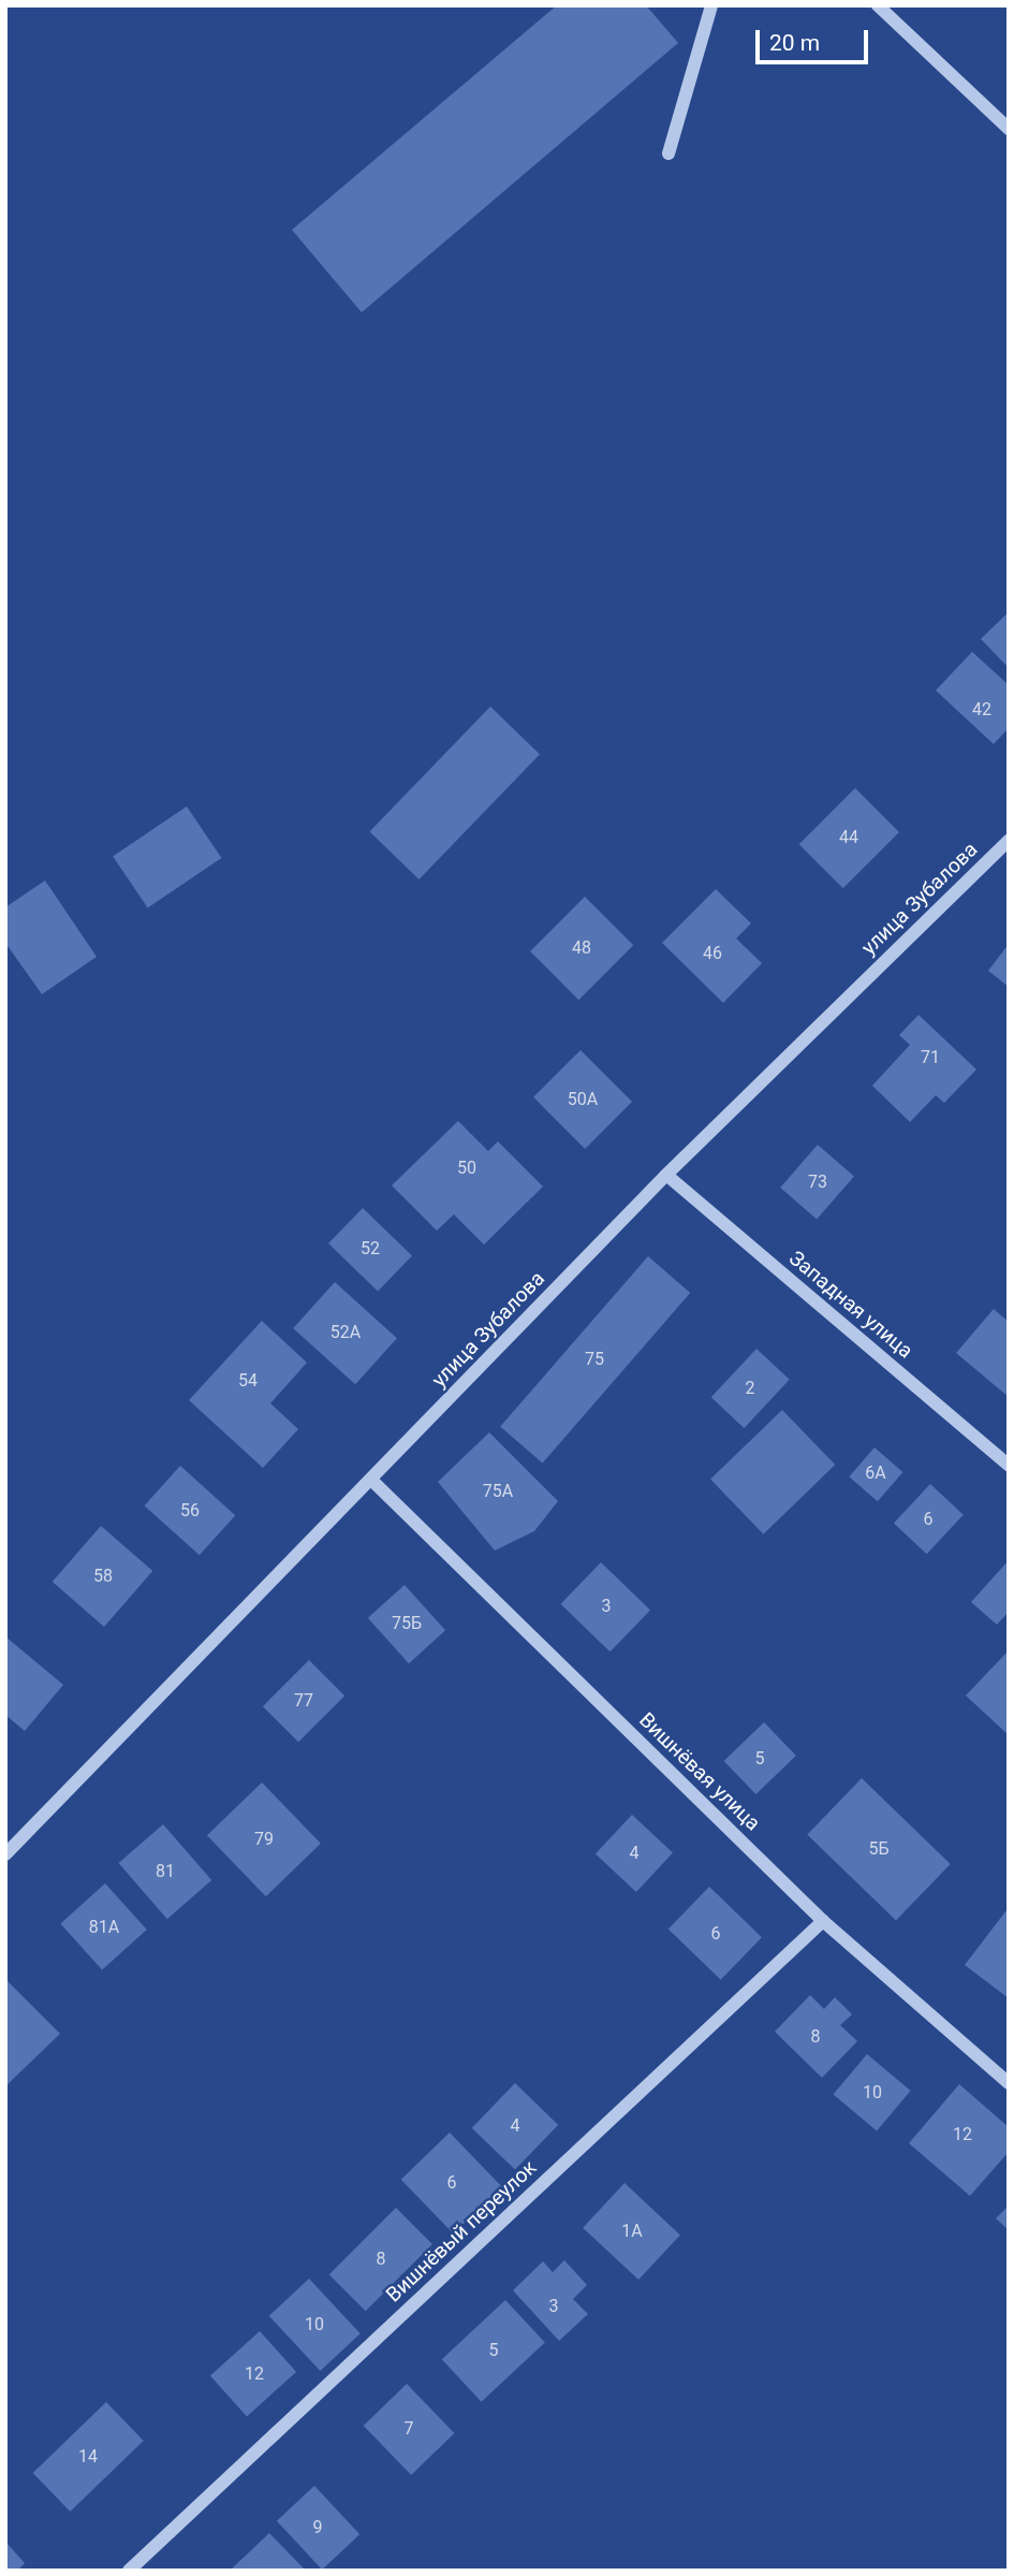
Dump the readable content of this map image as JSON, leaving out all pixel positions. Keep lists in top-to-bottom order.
{
  "streets": {
    "street": [
      "улица Зубалова",
      "Западная улица",
      "Вишнёвая улица",
      "Вишнёвый переулок"
    ]
  },
  "crossings": [
    ["улица Зубалова", "Западная улица"],
    ["улица Зубалова", "Вишнёвая улица"],
    ["Вишнёвая улица", "Вишнёвый переулок"]
  ],
  "house_numbers": [
    "42",
    "44",
    "48",
    "46",
    "71",
    "50А",
    "50",
    "73",
    "52",
    "52А",
    "75",
    "54",
    "2",
    "6А",
    "75А",
    "56",
    "6",
    "58",
    "3",
    "75Б",
    "77",
    "5",
    "79",
    "5Б",
    "4",
    "81",
    "81А",
    "6",
    "8",
    "10",
    "4",
    "12",
    "6",
    "1А",
    "8",
    "3",
    "10",
    "5",
    "12",
    "7",
    "14",
    "9"
  ],
  "scale_bar": "20 m"
}
